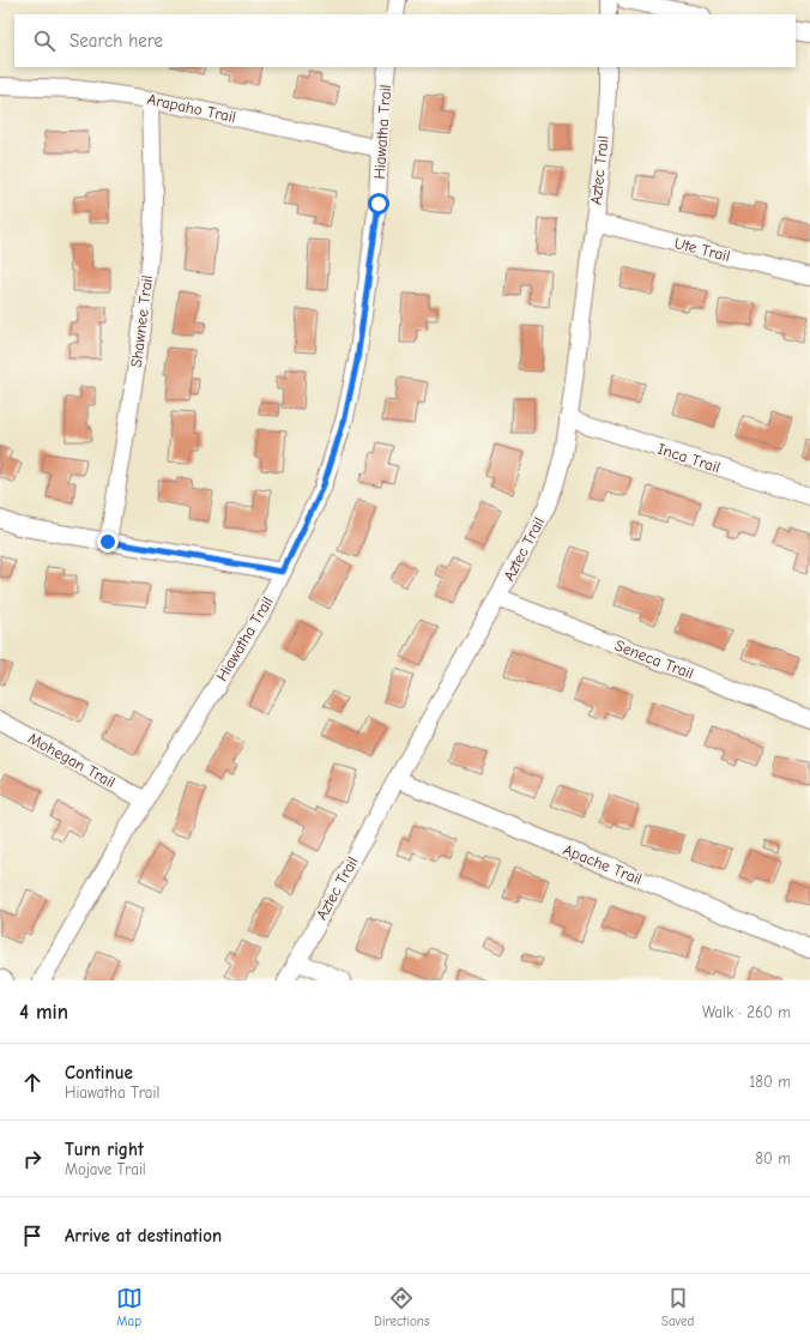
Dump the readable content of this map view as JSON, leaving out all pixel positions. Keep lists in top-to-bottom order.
{
  "streets": {
    "street": [
      "Arapaho Trail",
      "Hiawatha Trail",
      "Aztec Trail",
      "Ute Trail",
      "Shawnee Trail",
      "Inca Trail",
      "Seneca Trail",
      "Mohegan Trail",
      "Apache Trail"
    ]
  },
  "crossings": [
    ["Arapaho Trail", "Hiawatha Trail"],
    ["Arapaho Trail", "Shawnee Trail"],
    ["Hiawatha Trail", "Mohegan Trail"],
    ["Aztec Trail", "Ute Trail"],
    ["Aztec Trail", "Inca Trail"],
    ["Aztec Trail", "Seneca Trail"],
    ["Aztec Trail", "Apache Trail"]
  ],
  "page": {
    "search": "Search here",
    "heading": ["4 min", "Walk · 260 m"],
    "list": [
      ["Continue", "Hiawatha Trail", "180 m"],
      ["Turn right", "Mojave Trail", "80 m"],
      "Arrive at destination"
    ],
    "nav": ["Map", "Directions", "Saved"]
  }
}
